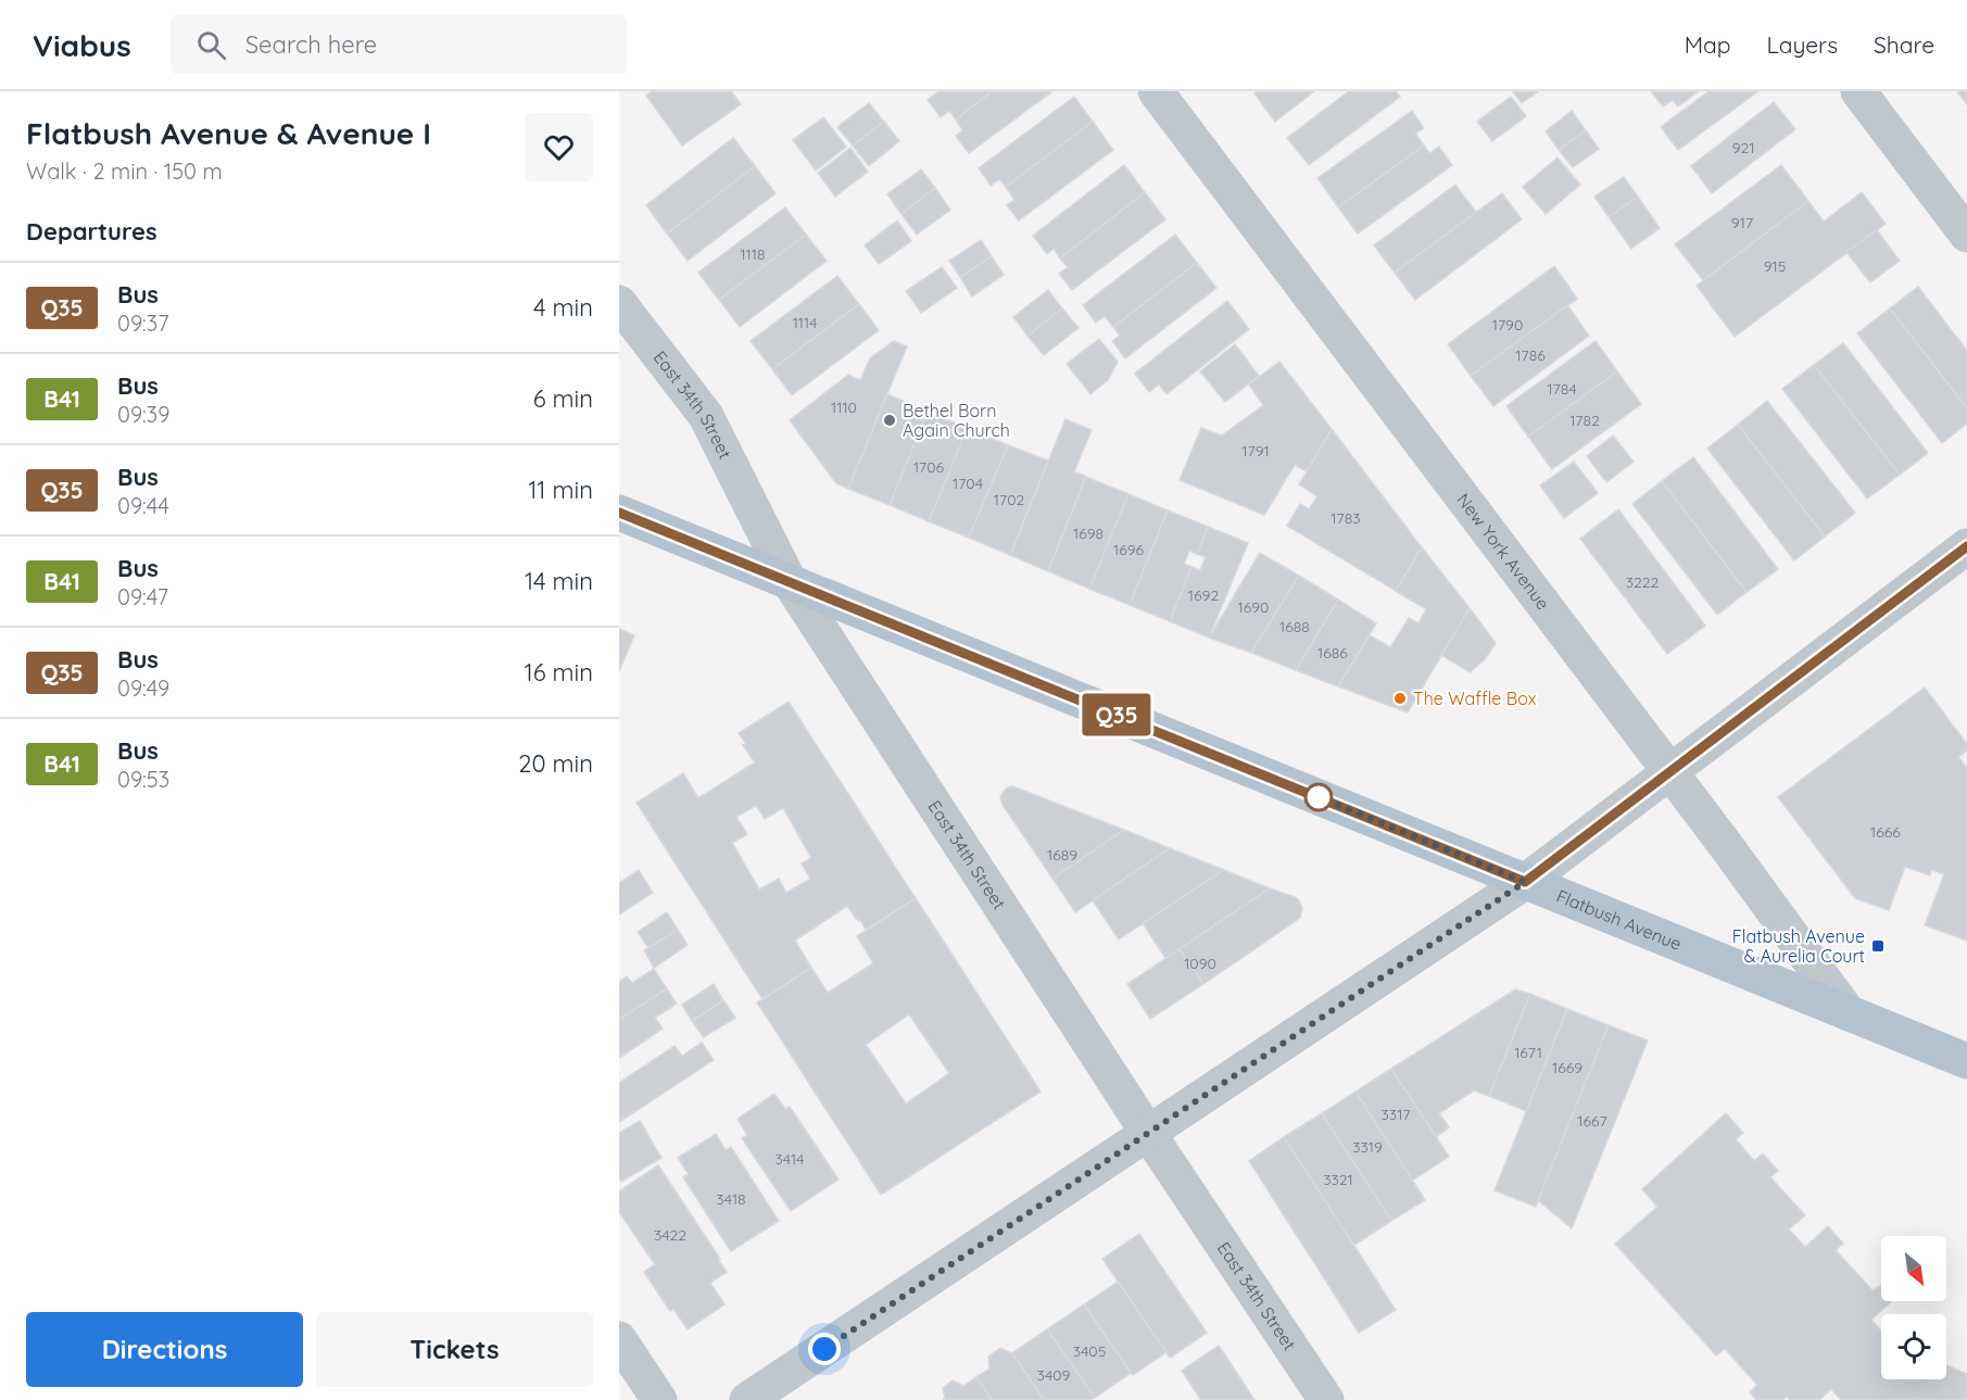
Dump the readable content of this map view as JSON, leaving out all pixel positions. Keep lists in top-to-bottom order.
{
  "streets": {
    "main road": ["Flatbush Avenue"],
    "street": ["East 34th Street", "New York Avenue"]
  },
  "crossings": [
    ["East 34th Street", "Flatbush Avenue"],
    ["New York Avenue", "Flatbush Avenue"]
  ],
  "places": {
    "other": ["Bethel Born Again Church", "The Waffle Box"],
    "transit": ["Flatbush Avenue & Aurelia Court"]
  },
  "lines": ["bus line Q35"],
  "house_numbers": [
    "921",
    "917",
    "1118",
    "915",
    "1114",
    "1790",
    "1786",
    "1784",
    "1110",
    "1782",
    "1791",
    "1706",
    "1704",
    "1702",
    "1783",
    "1698",
    "1696",
    "3222",
    "1692",
    "1690",
    "1688",
    "1686",
    "1666",
    "1689",
    "1090",
    "1671",
    "1669",
    "3317",
    "1667",
    "3319",
    "3414",
    "3321",
    "3418",
    "3422",
    "3405",
    "3409"
  ],
  "north": "bottom right",
  "page": {
    "header": "Viabus",
    "search": "Search here",
    "nav": ["Map", "Layers", "Share"],
    "heading": [
      ["Flatbush Avenue & Avenue I", "Walk · 2 min · 150 m"],
      "Departures"
    ],
    "on_map": "Q35",
    "list": [
      {
        "mark": "Q35",
        "name": "Bus",
        "note": "09:37",
        "value": "4 min"
      },
      {
        "mark": "B41",
        "name": "Bus",
        "note": "09:39",
        "value": "6 min"
      },
      {
        "mark": "Q35",
        "name": "Bus",
        "note": "09:44",
        "value": "11 min"
      },
      {
        "mark": "B41",
        "name": "Bus",
        "note": "09:47",
        "value": "14 min"
      },
      {
        "mark": "Q35",
        "name": "Bus",
        "note": "09:49",
        "value": "16 min"
      },
      {
        "mark": "B41",
        "name": "Bus",
        "note": "09:53",
        "value": "20 min"
      }
    ],
    "buttons": ["Directions", "Tickets"]
  }
}
